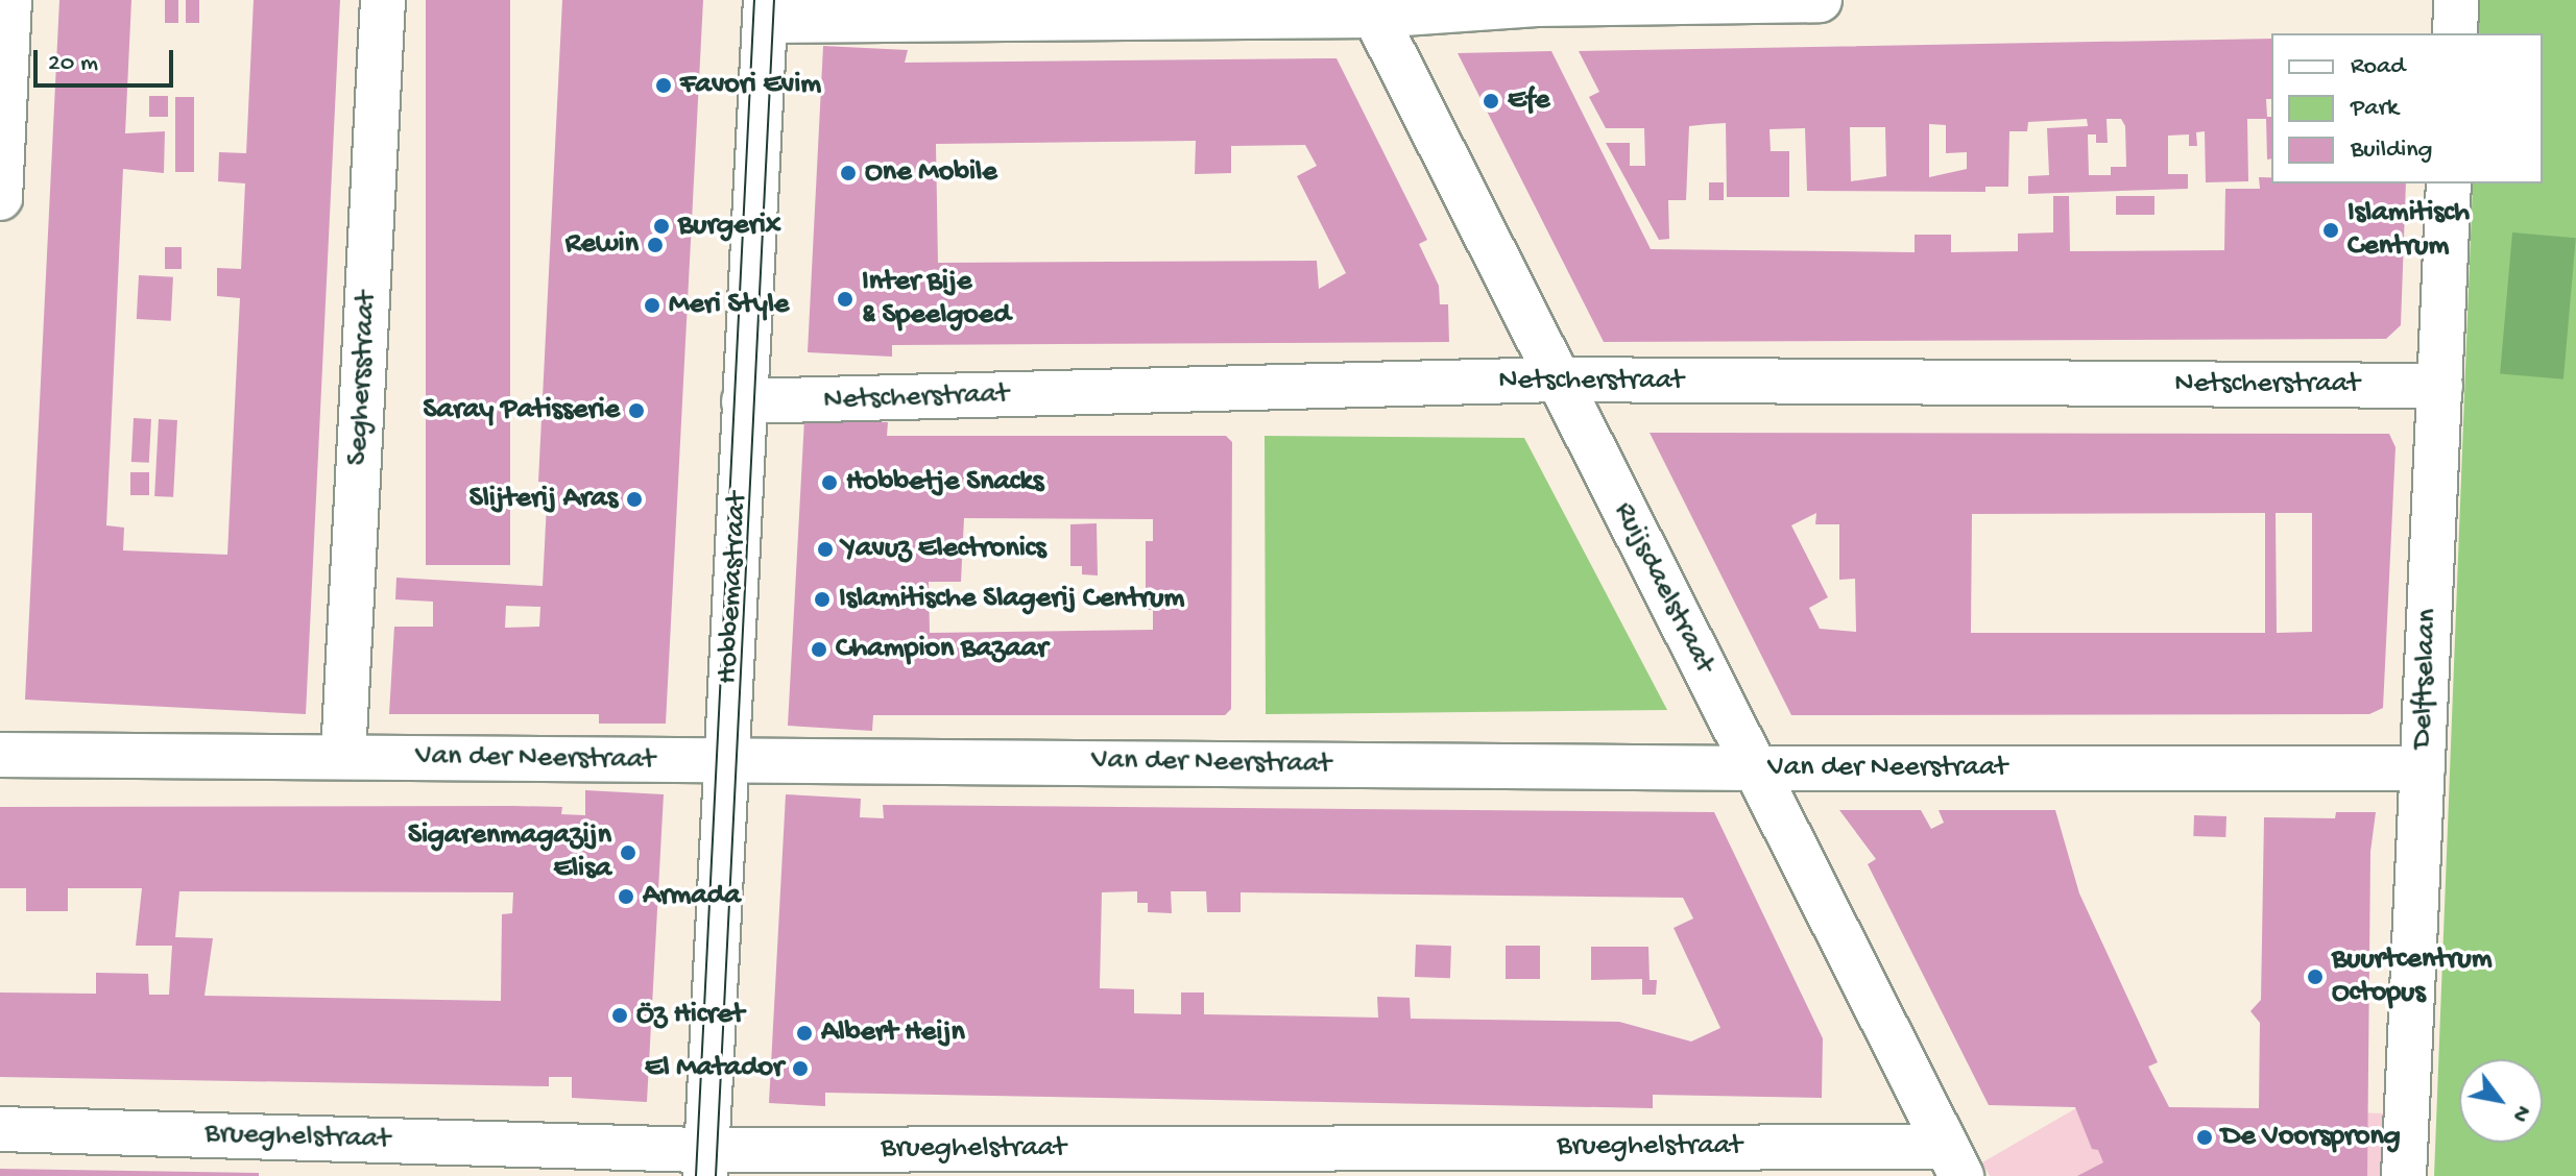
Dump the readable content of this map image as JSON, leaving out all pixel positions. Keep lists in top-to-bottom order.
{
  "streets": {
    "street": [
      "Seghersstraat",
      "Netscherstraat",
      "Hobbemastraat",
      "Ruijsdaelstraat",
      "Delftselaan",
      "Van der Neerstraat",
      "Brueghelstraat"
    ]
  },
  "crossings": [
    ["Seghersstraat", "Van der Neerstraat"],
    ["Netscherstraat", "Hobbemastraat"],
    ["Netscherstraat", "Ruijsdaelstraat"],
    ["Netscherstraat", "Delftselaan"],
    ["Hobbemastraat", "Van der Neerstraat"],
    ["Hobbemastraat", "Brueghelstraat"],
    ["Ruijsdaelstraat", "Van der Neerstraat"],
    ["Ruijsdaelstraat", "Brueghelstraat"],
    ["Delftselaan", "Van der Neerstraat"]
  ],
  "places": [
    "Favori Evim",
    "Efe",
    "One Mobile",
    "Burgerix",
    "Islamitisch Centrum",
    "Rewin",
    "Inter Bije & Speelgoed",
    "Meri Style",
    "Saray Patisserie",
    "Hobbetje Snacks",
    "Slijterij Aras",
    "Yavuz Electronics",
    "Islamitische Slagerij Centrum",
    "Champion Bazaar",
    "Sigarenmagazijn Elisa",
    "Armada",
    "Buurtcentrum Octopus",
    "Öz Hicret",
    "Albert Heijn",
    "El Matador",
    "De Voorsprong"
  ],
  "legend": ["Road", "Park", "Building"],
  "scale_bar": "20 m",
  "north": "bottom right"
}
